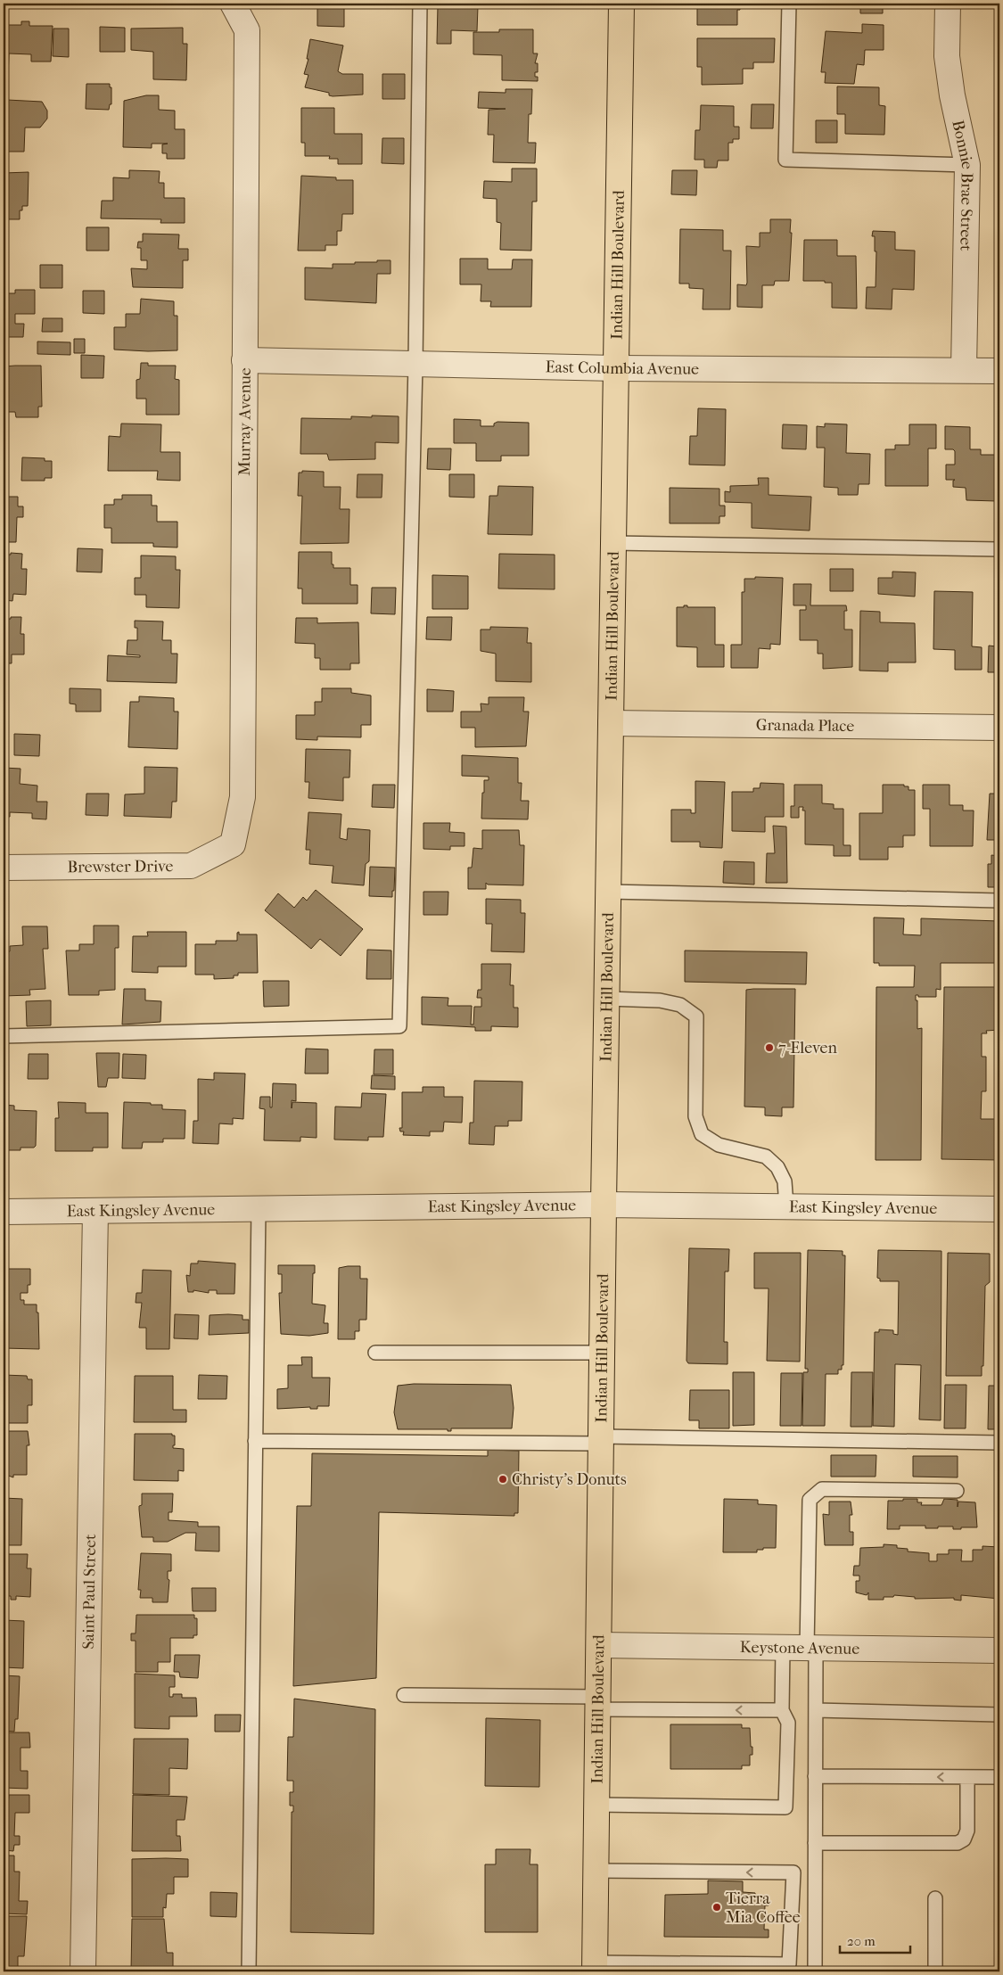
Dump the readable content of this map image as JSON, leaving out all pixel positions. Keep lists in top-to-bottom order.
{
  "streets": {
    "main road": ["Indian Hill Boulevard"],
    "street": [
      "Bonnie Brae Street",
      "East Columbia Avenue",
      "Murray Avenue",
      "Granada Place",
      "Brewster Drive",
      "East Kingsley Avenue",
      "Saint Paul Street",
      "Keystone Avenue"
    ]
  },
  "crossings": [
    ["Bonnie Brae Street", "East Columbia Avenue"],
    ["Indian Hill Boulevard", "East Columbia Avenue"],
    ["Indian Hill Boulevard", "Granada Place"],
    ["Indian Hill Boulevard", "East Kingsley Avenue"],
    ["Indian Hill Boulevard", "Keystone Avenue"],
    ["East Columbia Avenue", "Murray Avenue"],
    ["Murray Avenue", "Brewster Drive"],
    ["East Kingsley Avenue", "Saint Paul Street"]
  ],
  "places": ["7-Eleven", "Christy's Donuts", "Tierra Mia Coffee"],
  "scale_bar": "20 m"
}
